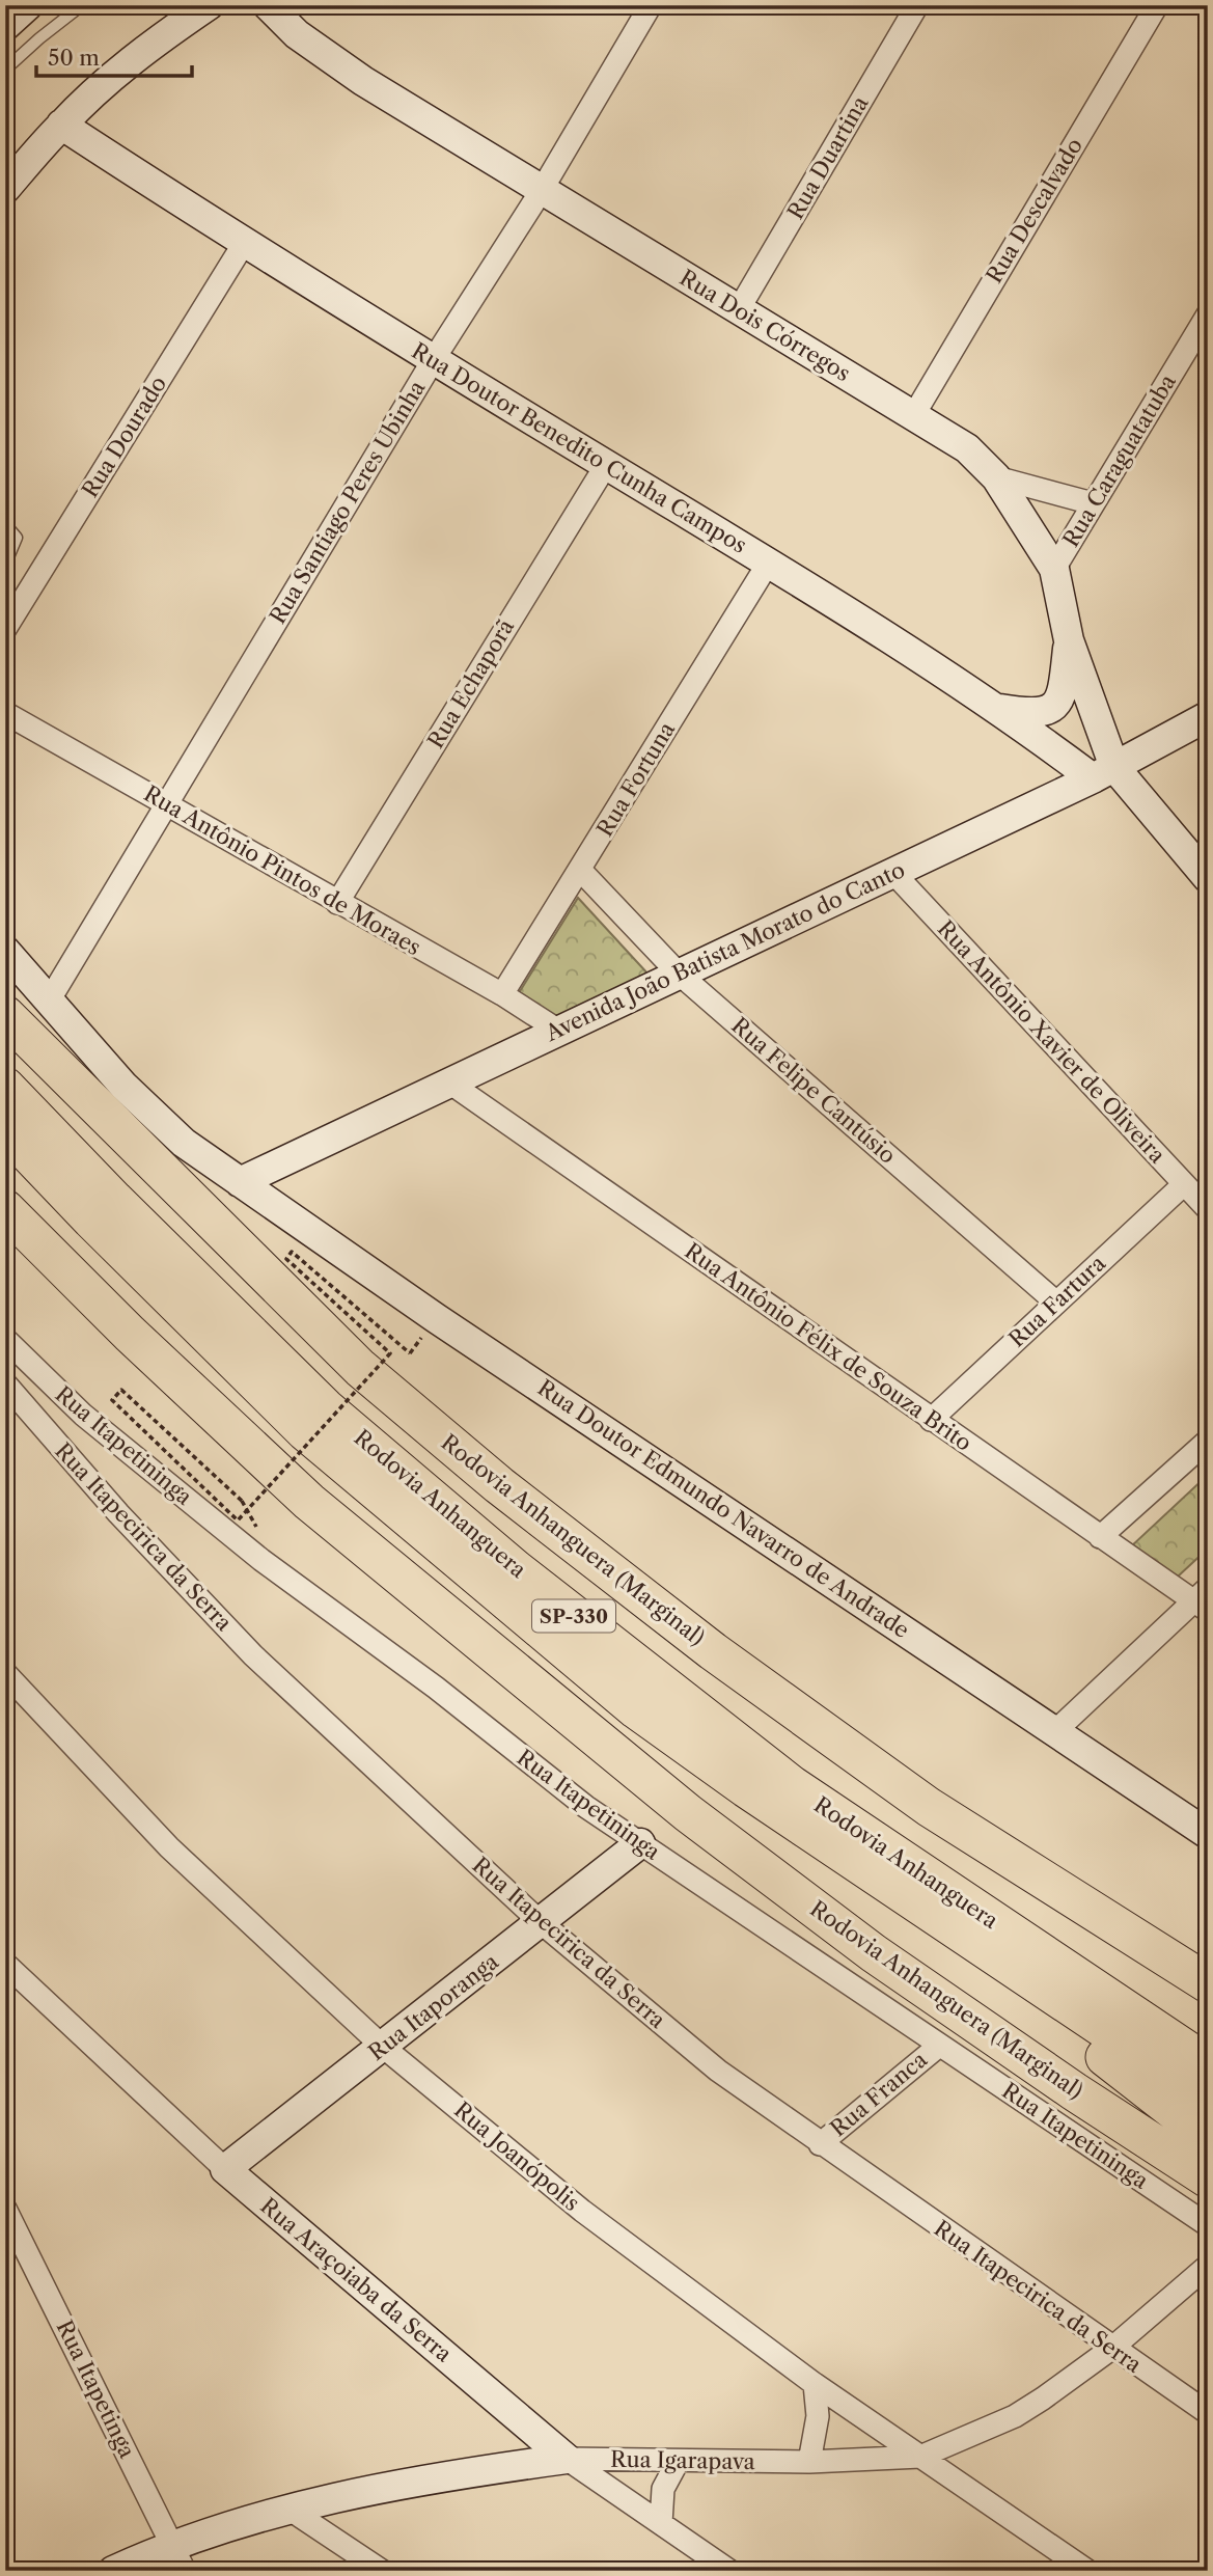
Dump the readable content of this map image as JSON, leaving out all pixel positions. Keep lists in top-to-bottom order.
{
  "streets": {
    "highway": ["Rodovia Anhanguera", "Rodovia Anhanguera (Marginal)", "SP-330"],
    "street": [
      "Rua Duartina",
      "Rua Descalvado",
      "Rua Dois Córregos",
      "Rua Dourado",
      "Rua Doutor Benedito Cunha Campos",
      "Rua Caraguatatuba",
      "Rua Santiago Peres Ubinha",
      "Rua Echaporã",
      "Rua Fortuna",
      "Rua Antônio Pintos de Moraes",
      "Avenida João Batista Morato do Canto",
      "Rua Antônio Xavier de Oliveira",
      "Rua Felipe Cantúsio",
      "Rua Fartura",
      "Rua Antônio Félix de Souza Brito",
      "Rua Itapetininga",
      "Rua Doutor Edmundo Navarro de Andrade",
      "Rua Itapecirica da Serra",
      "Rua Itaporanga",
      "Rua Franca",
      "Rua Joanópolis",
      "Rua Araçoiaba da Serra",
      "Rua Itapetinga",
      "Rua Igarapava"
    ]
  },
  "crossings": [
    ["Rua Duartina", "Rua Dois Córregos"],
    ["Rua Descalvado", "Rua Dois Córregos"],
    ["Rua Dois Córregos", "Rua Doutor Benedito Cunha Campos"],
    ["Rua Dois Córregos", "Rua Caraguatatuba"],
    ["Rua Dois Córregos", "Rua Santiago Peres Ubinha"],
    ["Rua Dois Córregos", "Avenida João Batista Morato do Canto"],
    ["Rua Dourado", "Rua Doutor Benedito Cunha Campos"],
    ["Rua Doutor Benedito Cunha Campos", "Rua Santiago Peres Ubinha"],
    ["Rua Doutor Benedito Cunha Campos", "Rua Echaporã"],
    ["Rua Doutor Benedito Cunha Campos", "Rua Fortuna"],
    ["Rua Doutor Benedito Cunha Campos", "Avenida João Batista Morato do Canto"],
    ["Rua Santiago Peres Ubinha", "Rua Antônio Pintos de Moraes"],
    ["Rua Santiago Peres Ubinha", "Rua Doutor Edmundo Navarro de Andrade"],
    ["Rua Echaporã", "Rua Antônio Pintos de Moraes"],
    ["Rua Fortuna", "Rua Antônio Pintos de Moraes"],
    ["Rua Fortuna", "Rua Felipe Cantúsio"],
    ["Rua Antônio Pintos de Moraes", "Avenida João Batista Morato do Canto"],
    ["Avenida João Batista Morato do Canto", "Rua Antônio Xavier de Oliveira"],
    ["Avenida João Batista Morato do Canto", "Rua Felipe Cantúsio"],
    ["Avenida João Batista Morato do Canto", "Rua Antônio Félix de Souza Brito"],
    ["Avenida João Batista Morato do Canto", "Rua Doutor Edmundo Navarro de Andrade"],
    ["Rua Antônio Xavier de Oliveira", "Rua Fartura"],
    ["Rua Felipe Cantúsio", "Rua Fartura"],
    ["Rua Fartura", "Rua Antônio Félix de Souza Brito"],
    ["Rua Itapetininga", "Rua Itaporanga"],
    ["Rua Itapetininga", "Rua Franca"],
    ["Rua Itapecirica da Serra", "Rua Itaporanga"],
    ["Rua Itapecirica da Serra", "Rua Franca"],
    ["Rua Itapecirica da Serra", "Rua Igarapava"],
    ["Rua Itaporanga", "Rua Joanópolis"],
    ["Rua Itaporanga", "Rua Araçoiaba da Serra"],
    ["Rua Joanópolis", "Rua Igarapava"],
    ["Rua Araçoiaba da Serra", "Rua Igarapava"],
    ["Rua Itapetinga", "Rua Igarapava"]
  ],
  "scale_bar": "50 m"
}
